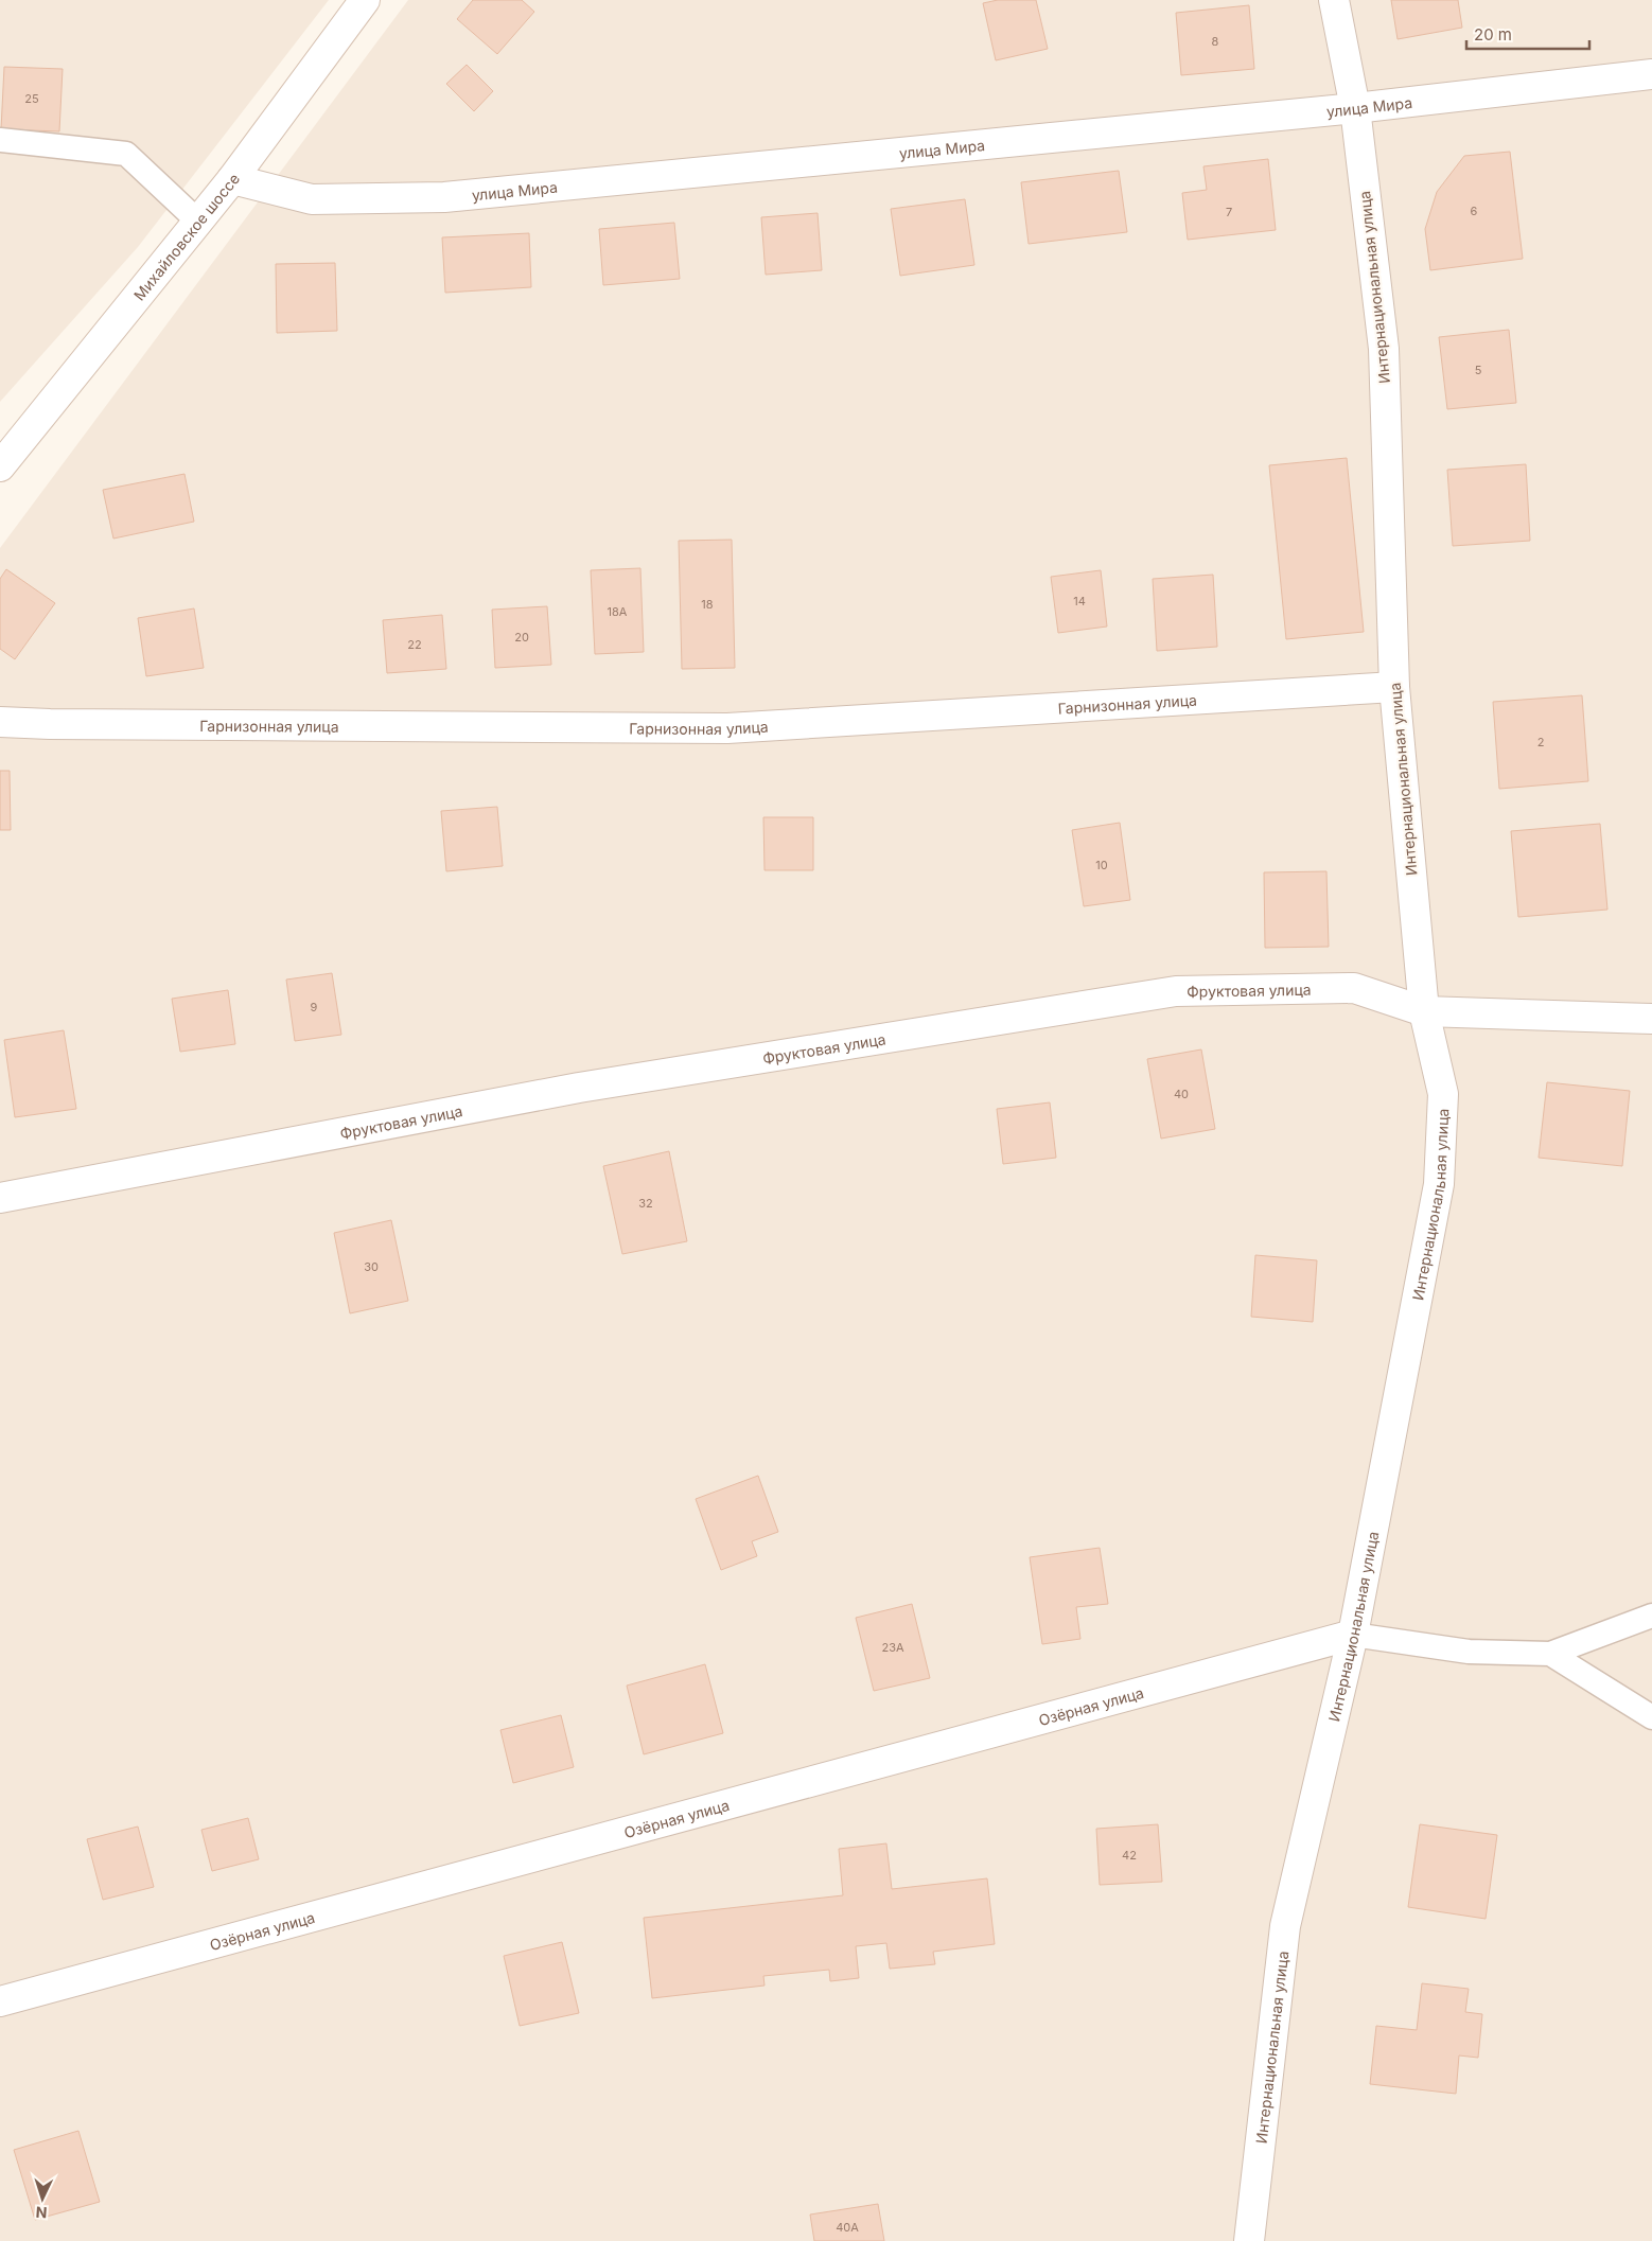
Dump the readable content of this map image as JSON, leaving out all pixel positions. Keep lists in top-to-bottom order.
{
  "streets": {
    "street": [
      "улица Мира",
      "Михайловское шоссе",
      "Интернациональная улица",
      "Гарнизонная улица",
      "Фруктовая улица",
      "Озёрная улица"
    ]
  },
  "crossings": [
    ["улица Мира", "Михайловское шоссе"],
    ["улица Мира", "Интернациональная улица"],
    ["Интернациональная улица", "Гарнизонная улица"],
    ["Интернациональная улица", "Фруктовая улица"],
    ["Интернациональная улица", "Озёрная улица"]
  ],
  "house_numbers": [
    "8",
    "25",
    "6",
    "7",
    "5",
    "14",
    "18",
    "18А",
    "20",
    "22",
    "2",
    "10",
    "9",
    "40",
    "32",
    "30",
    "23А",
    "42",
    "40А"
  ],
  "scale_bar": "20 m",
  "north": "bottom"
}
